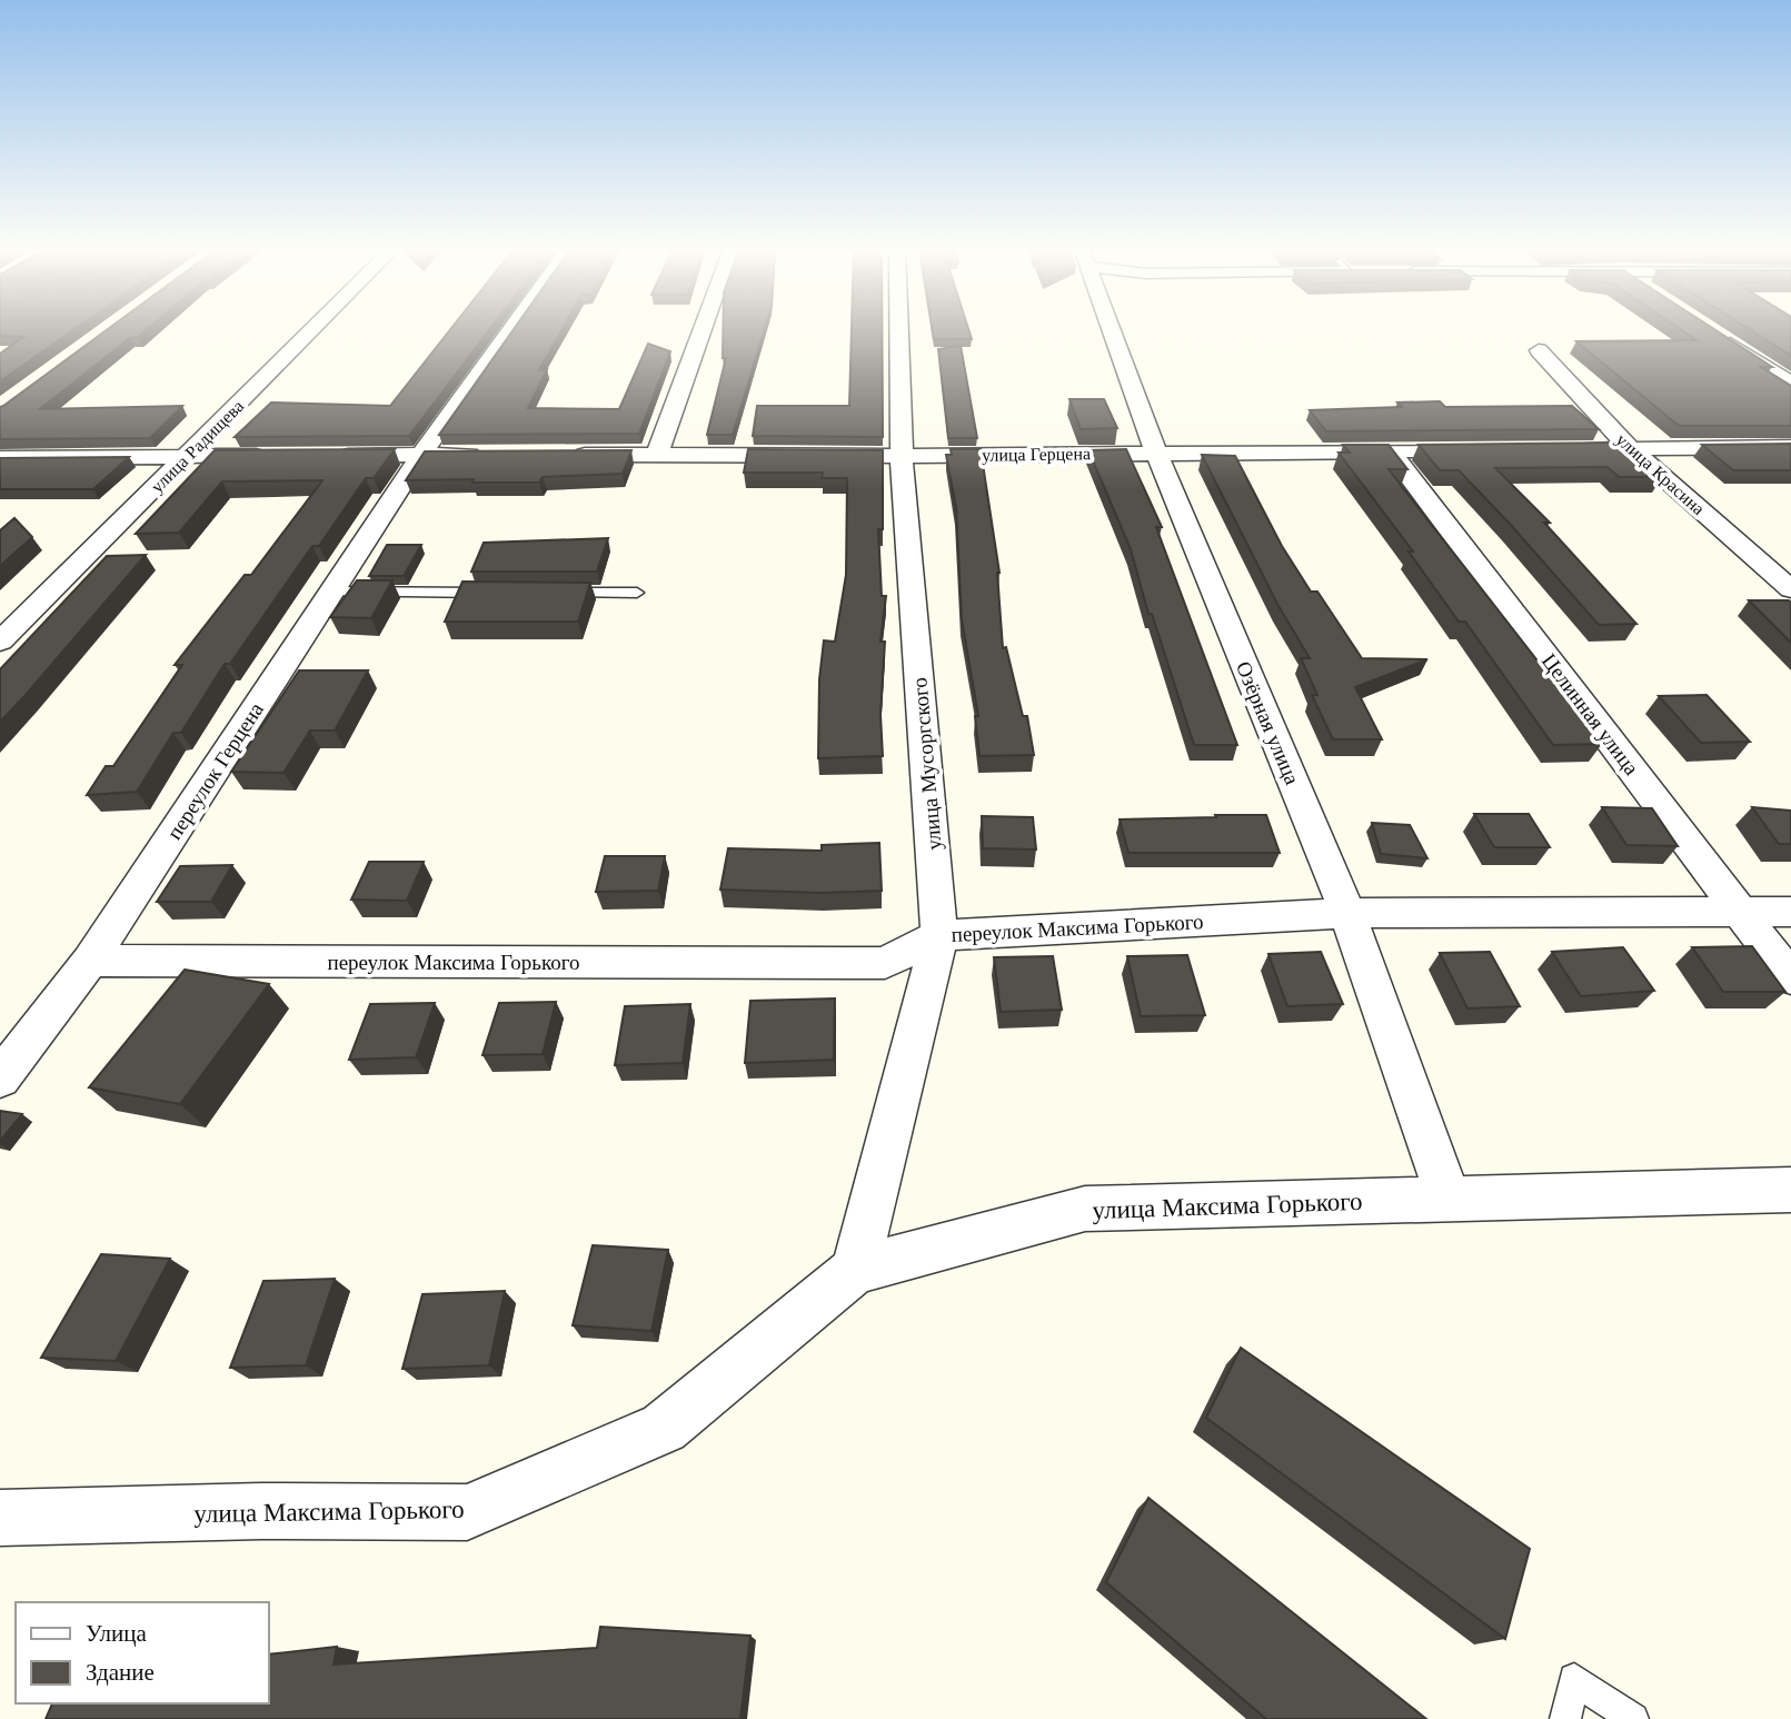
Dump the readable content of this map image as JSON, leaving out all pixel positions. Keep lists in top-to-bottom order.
{
  "streets": {
    "street": [
      "улица Радищева",
      "улица Герцена",
      "улица Красина",
      "Целинная улица",
      "Озёрная улица",
      "улица Мусоргского",
      "переулок Герцена",
      "переулок Максима Горького",
      "улица Максима Горького"
    ]
  },
  "crossings": [
    ["улица Герцена", "Целинная улица"],
    ["улица Герцена", "Озёрная улица"],
    ["улица Герцена", "улица Мусоргского"],
    ["Целинная улица", "переулок Максима Горького"],
    ["Озёрная улица", "переулок Максима Горького"],
    ["Озёрная улица", "улица Максима Горького"],
    ["улица Мусоргского", "переулок Максима Горького"],
    ["улица Мусоргского", "улица Максима Горького"],
    ["переулок Герцена", "переулок Максима Горького"]
  ],
  "legend": ["Улица", "Здание"]
}
